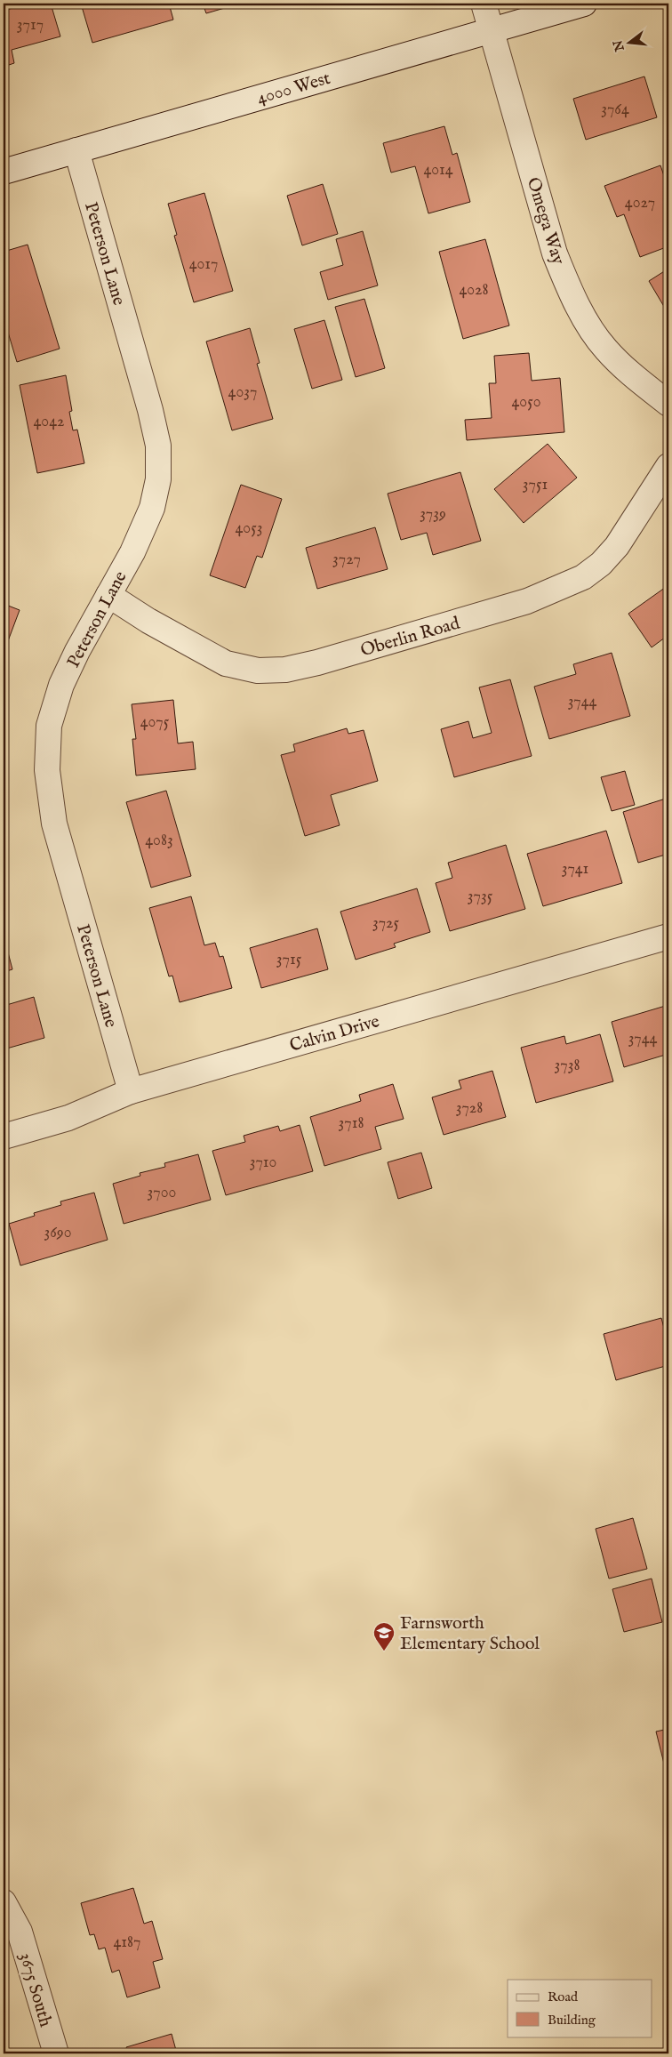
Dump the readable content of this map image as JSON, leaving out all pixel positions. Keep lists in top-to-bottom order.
{
  "streets": {
    "street": [
      "4000 West",
      "Omega Way",
      "Peterson Lane",
      "Oberlin Road",
      "Calvin Drive",
      "3675 South"
    ]
  },
  "crossings": [
    ["4000 West", "Omega Way"],
    ["4000 West", "Peterson Lane"],
    ["Peterson Lane", "Oberlin Road"],
    ["Peterson Lane", "Calvin Drive"]
  ],
  "places": {
    "school or university": ["Farnsworth Elementary School"]
  },
  "house_numbers": [
    "3717",
    "3764",
    "4014",
    "4027",
    "4017",
    "4028",
    "4037",
    "4050",
    "4042",
    "3751",
    "3739",
    "4053",
    "3727",
    "3744",
    "4075",
    "4083",
    "3741",
    "3735",
    "3725",
    "3715",
    "3744",
    "3738",
    "3728",
    "3718",
    "3710",
    "3700",
    "3690",
    "4187"
  ],
  "legend": ["Road", "Building"],
  "north": "left"
}
